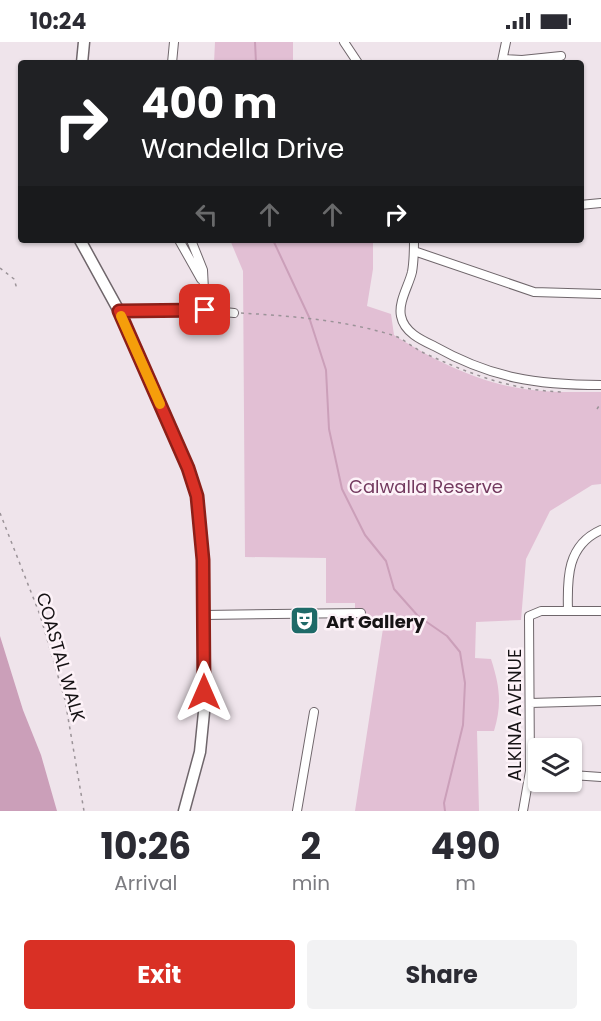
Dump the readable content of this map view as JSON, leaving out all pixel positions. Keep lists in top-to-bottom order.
{
  "streets": {
    "street": ["ALKINA AVENUE"],
    "path": ["COASTAL WALK"]
  },
  "parks": ["Calwalla Reserve"],
  "places": {
    "theatre": ["Art Gallery"]
  },
  "page": {
    "status": "10:24",
    "turn": ["400 m", "Wandella Drive"],
    "eta": [
      "10:26",
      "Arrival",
      "2",
      "min",
      "490",
      "m"
    ],
    "buttons": ["Exit", "Share"]
  }
}
